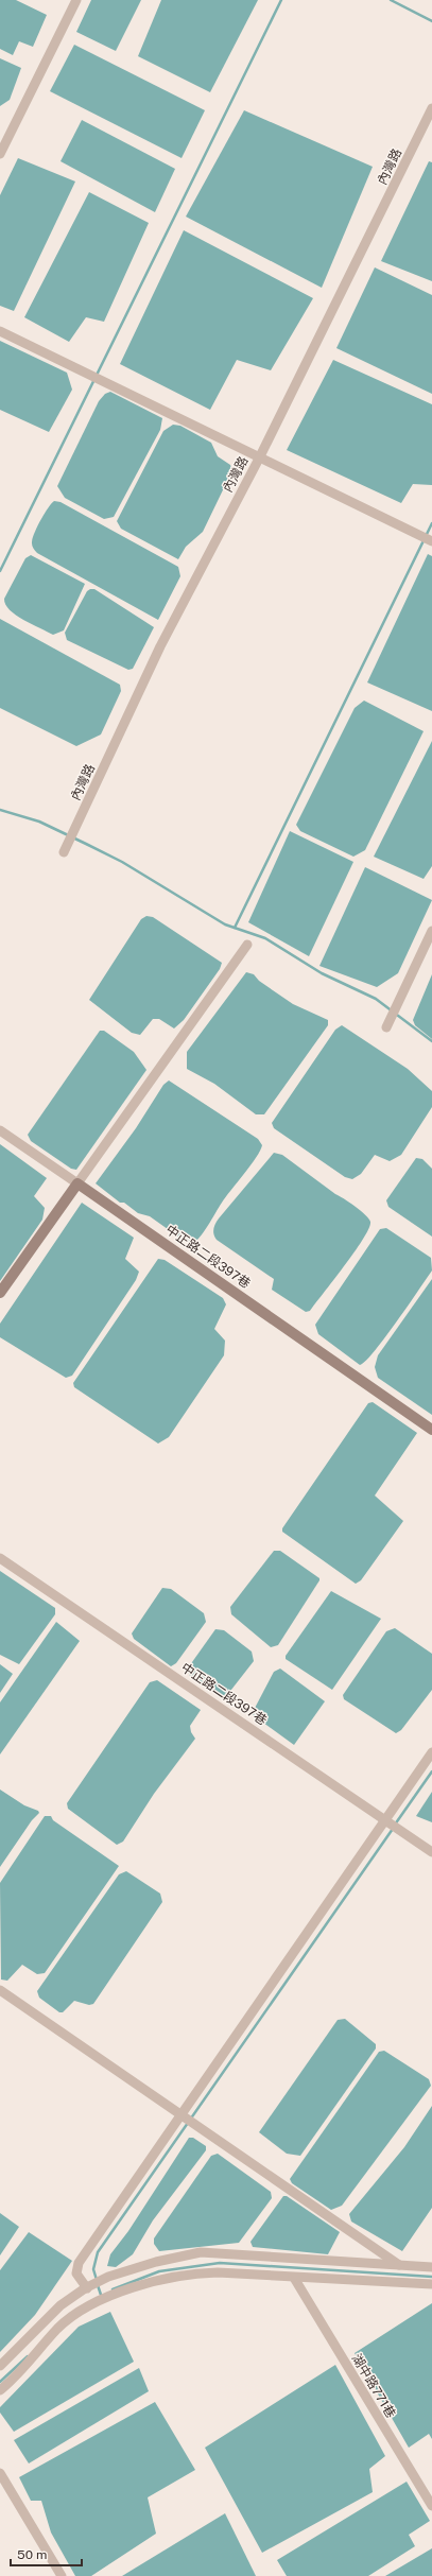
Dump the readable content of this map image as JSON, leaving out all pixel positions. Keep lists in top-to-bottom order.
{
  "streets": {
    "street": ["內灣路", "中正路二段397巷", "湖中路771巷"]
  },
  "scale_bar": "50 m"
}
